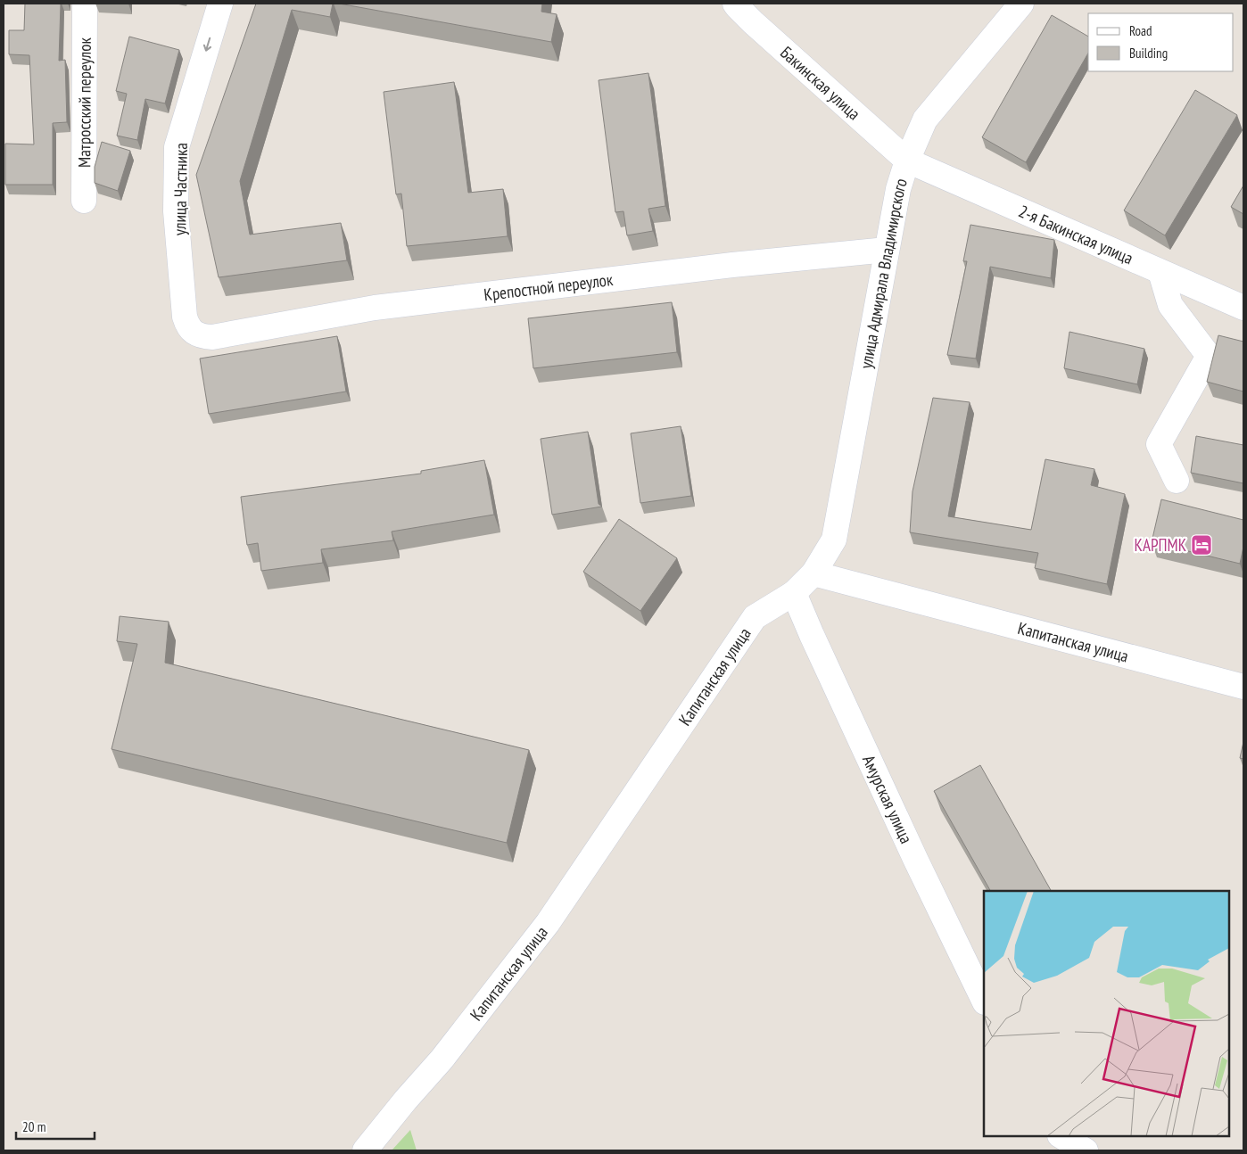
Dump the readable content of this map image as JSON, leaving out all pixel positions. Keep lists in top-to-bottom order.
{
  "streets": {
    "street": [
      "Бакинская улица",
      "Матросский переулок",
      "улица Частника",
      "2-я Бакинская улица",
      "улица Адмирала Владимирского",
      "Крепостной переулок",
      "Капитанская улица",
      "Амурская улица"
    ]
  },
  "crossings": [
    ["Бакинская улица", "2-я Бакинская улица"],
    ["Бакинская улица", "улица Адмирала Владимирского"],
    ["улица Частника", "Крепостной переулок"],
    ["2-я Бакинская улица", "улица Адмирала Владимирского"],
    ["улица Адмирала Владимирского", "Крепостной переулок"],
    ["улица Адмирала Владимирского", "Капитанская улица"],
    ["Капитанская улица", "Амурская улица"]
  ],
  "one_way": ["улица Частника"],
  "places": {
    "hotel": ["КАРПМК"]
  },
  "legend": ["Road", "Building"],
  "scale_bar": "20 m"
}
